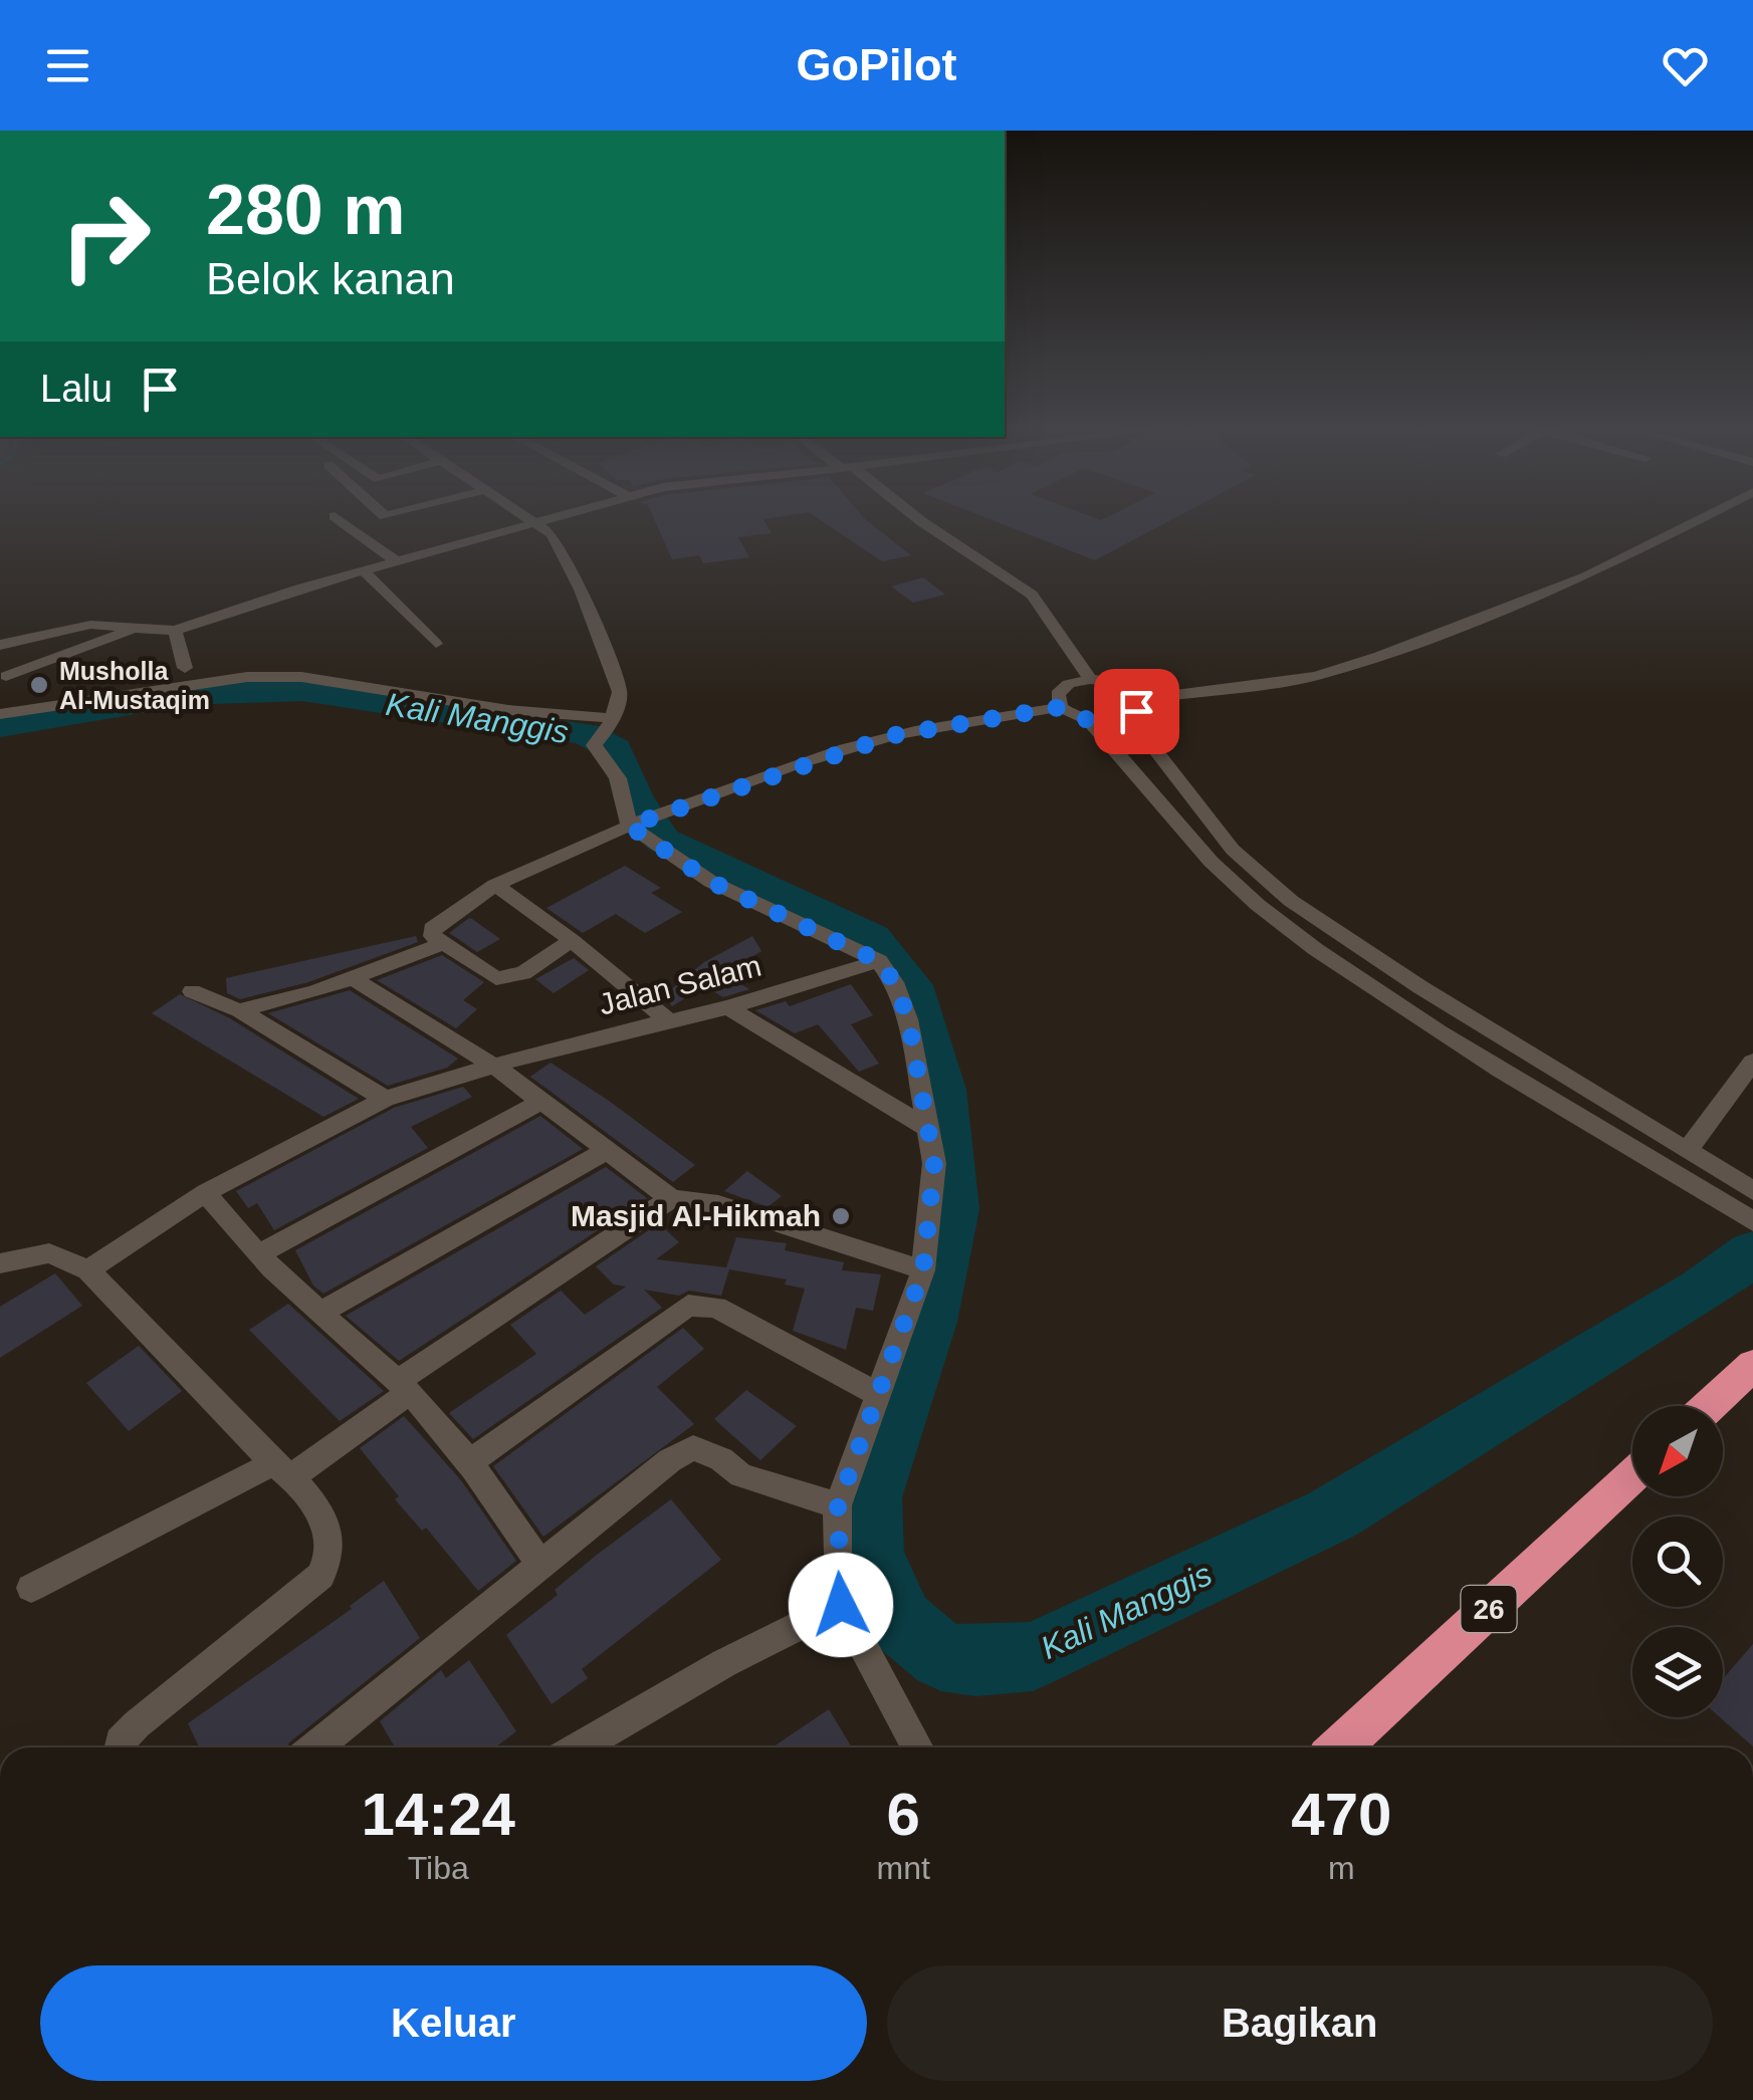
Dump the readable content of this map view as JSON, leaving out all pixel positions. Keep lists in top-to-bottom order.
{
  "streets": {
    "highway": ["26"],
    "street": ["Jalan Salam"]
  },
  "water": ["Kali Manggis"],
  "places": ["Musholla Al-Mustaqim", "Masjid Al-Hikmah"],
  "north": "bottom left",
  "page": {
    "header": "GoPilot",
    "turn": ["280 m", "Belok kanan"],
    "then": "Lalu",
    "eta": [
      "14:24",
      "Tiba",
      "6",
      "mnt",
      "470",
      "m"
    ],
    "buttons": ["Keluar", "Bagikan"]
  }
}
